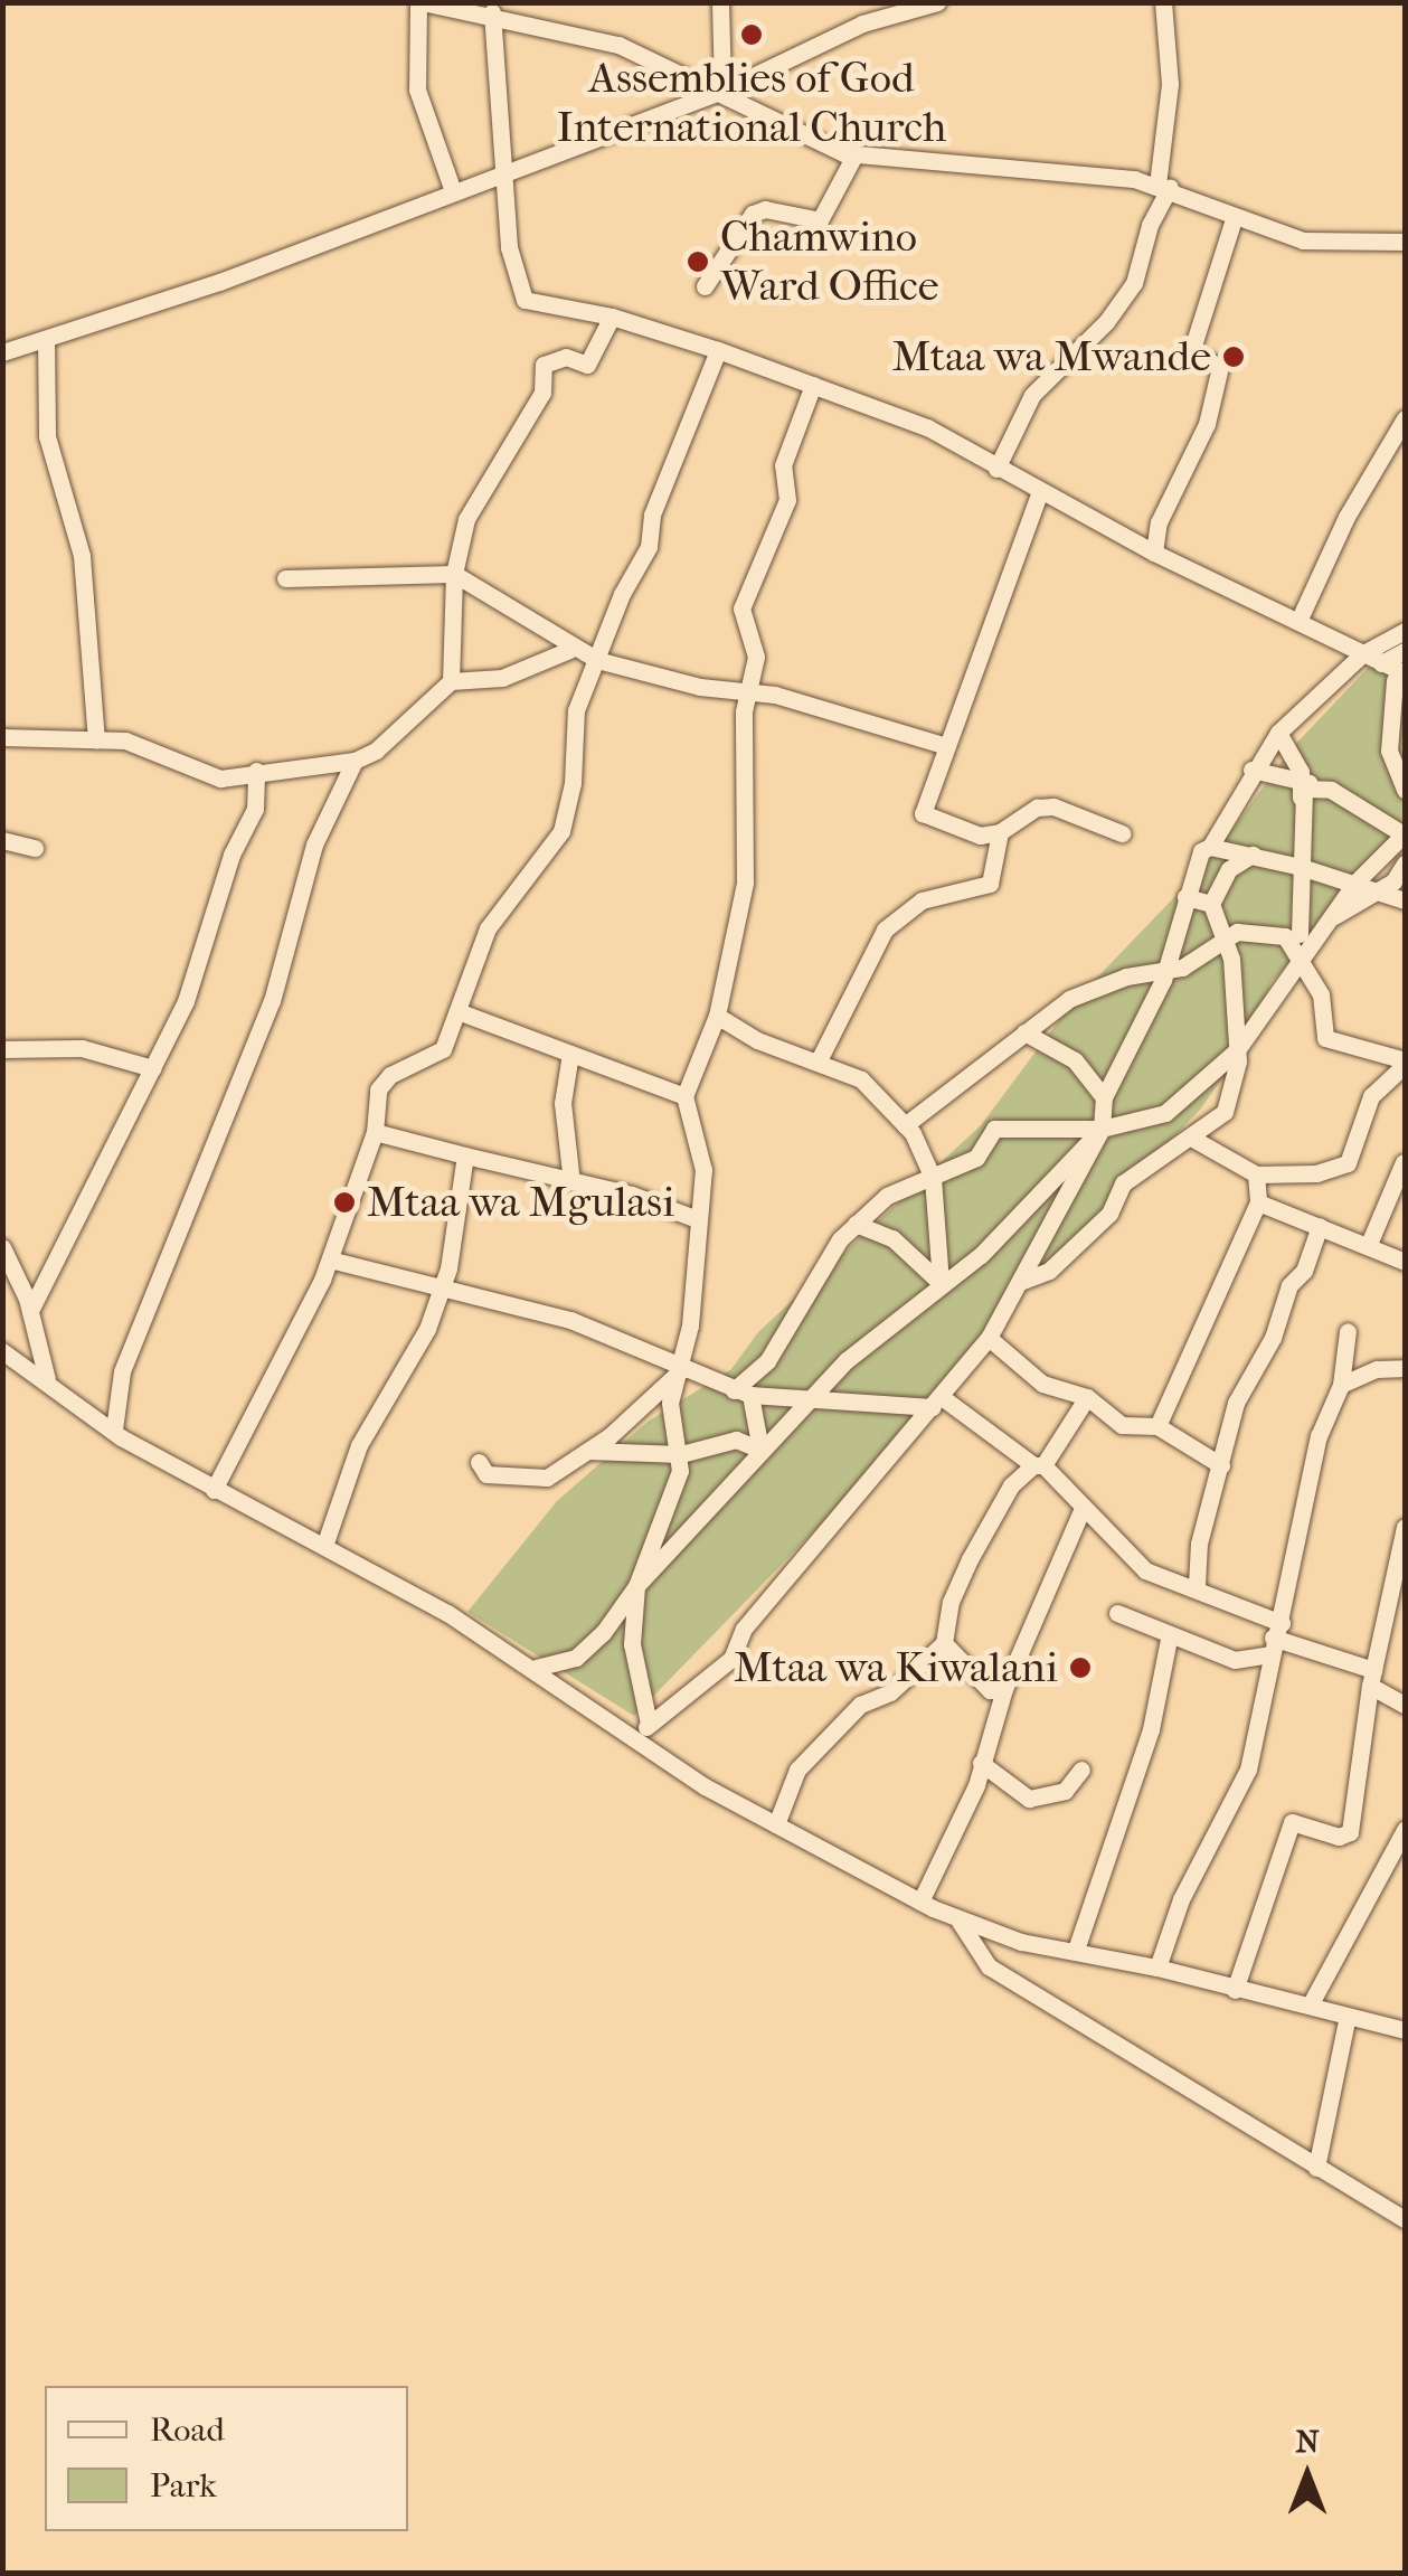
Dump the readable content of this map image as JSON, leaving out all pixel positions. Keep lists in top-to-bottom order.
{
  "places": [
    "Assemblies of God International Church",
    "Chamwino Ward Office",
    "Mtaa wa Mwande",
    "Mtaa wa Mgulasi",
    "Mtaa wa Kiwalani"
  ],
  "legend": ["Road", "Park"],
  "north": "top"
}
